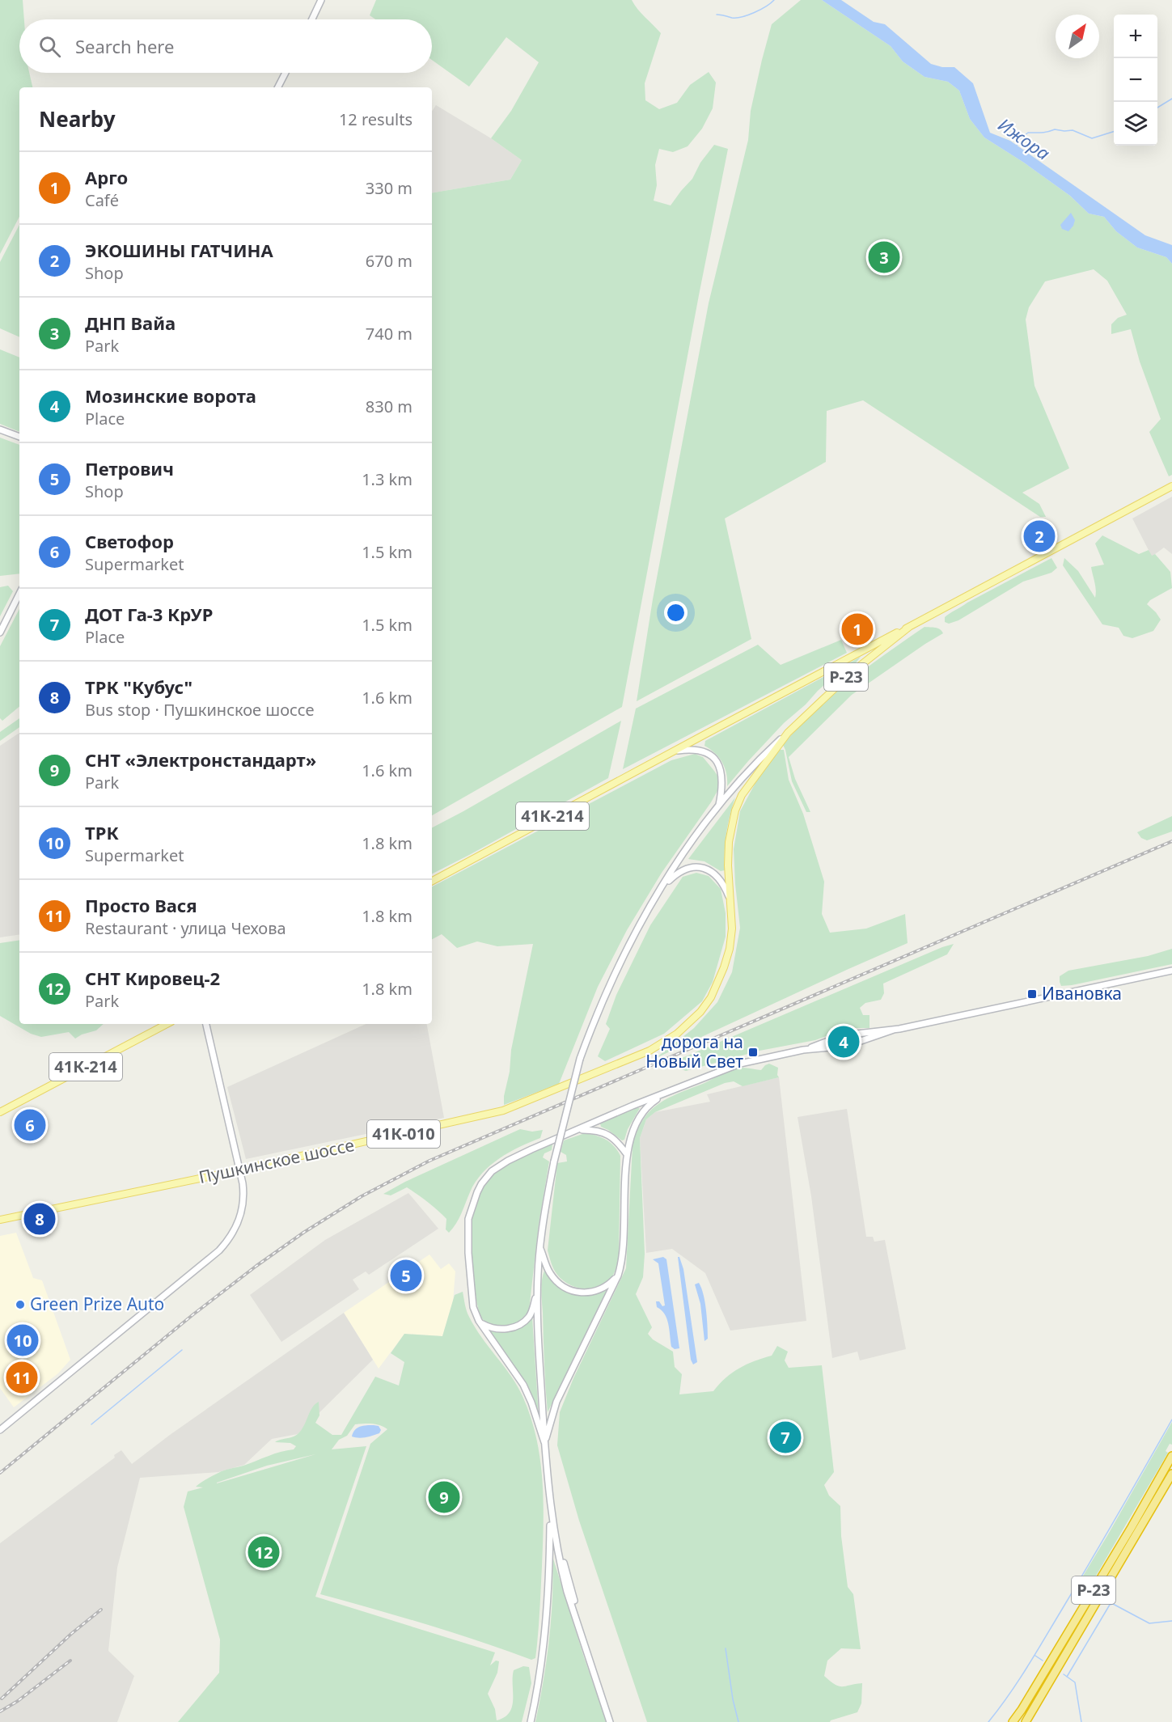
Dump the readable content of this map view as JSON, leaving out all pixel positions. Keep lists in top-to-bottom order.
{
  "streets": {
    "highway": ["Р-23"],
    "main road": ["41К-214", "41К-010", "Пушкинское шоссе"]
  },
  "crossings": [
    ["Р-23", "41К-214"],
    ["Р-23", "Пушкинское шоссе"]
  ],
  "water": ["Ижора"],
  "places": {
    "transit": ["Ивановка", "дорога на Новый Свет"],
    "other": ["Green Prize Auto"]
  },
  "north": "top right",
  "page": {
    "map_buttons": ["+", "−"],
    "search": "Search here",
    "heading": ["Nearby", "12 results"],
    "list": [
      {
        "mark": "1",
        "name": "Арго",
        "note": "Café",
        "value": "330 m"
      },
      {
        "mark": "2",
        "name": "ЭКОШИНЫ ГАТЧИНА",
        "note": "Shop",
        "value": "670 m"
      },
      {
        "mark": "3",
        "name": "ДНП Вайа",
        "note": "Park",
        "value": "740 m"
      },
      {
        "mark": "4",
        "name": "Мозинские ворота",
        "note": "Place",
        "value": "830 m"
      },
      {
        "mark": "5",
        "name": "Петрович",
        "note": "Shop",
        "value": "1.3 km"
      },
      {
        "mark": "6",
        "name": "Светофор",
        "note": "Supermarket",
        "value": "1.5 km"
      },
      {
        "mark": "7",
        "name": "ДОТ Га-3 КрУР",
        "note": "Place",
        "value": "1.5 km"
      },
      {
        "mark": "8",
        "name": "ТРК \"Кубус\"",
        "note": "Bus stop · Пушкинское шоссе",
        "value": "1.6 km"
      },
      {
        "mark": "9",
        "name": "СНТ «Электронстандарт»",
        "note": "Park",
        "value": "1.6 km"
      },
      {
        "mark": "10",
        "name": "ТРК",
        "note": "Supermarket",
        "value": "1.8 km"
      },
      {
        "mark": "11",
        "name": "Просто Вася",
        "note": "Restaurant · улица Чехова",
        "value": "1.8 km"
      },
      {
        "mark": "12",
        "name": "СНТ Кировец-2",
        "note": "Park",
        "value": "1.8 km"
      }
    ],
    "pins": [
      "3",
      "2",
      "1",
      "4",
      "6",
      "8",
      "5",
      "10",
      "11",
      "7",
      "9",
      "12"
    ]
  }
}
